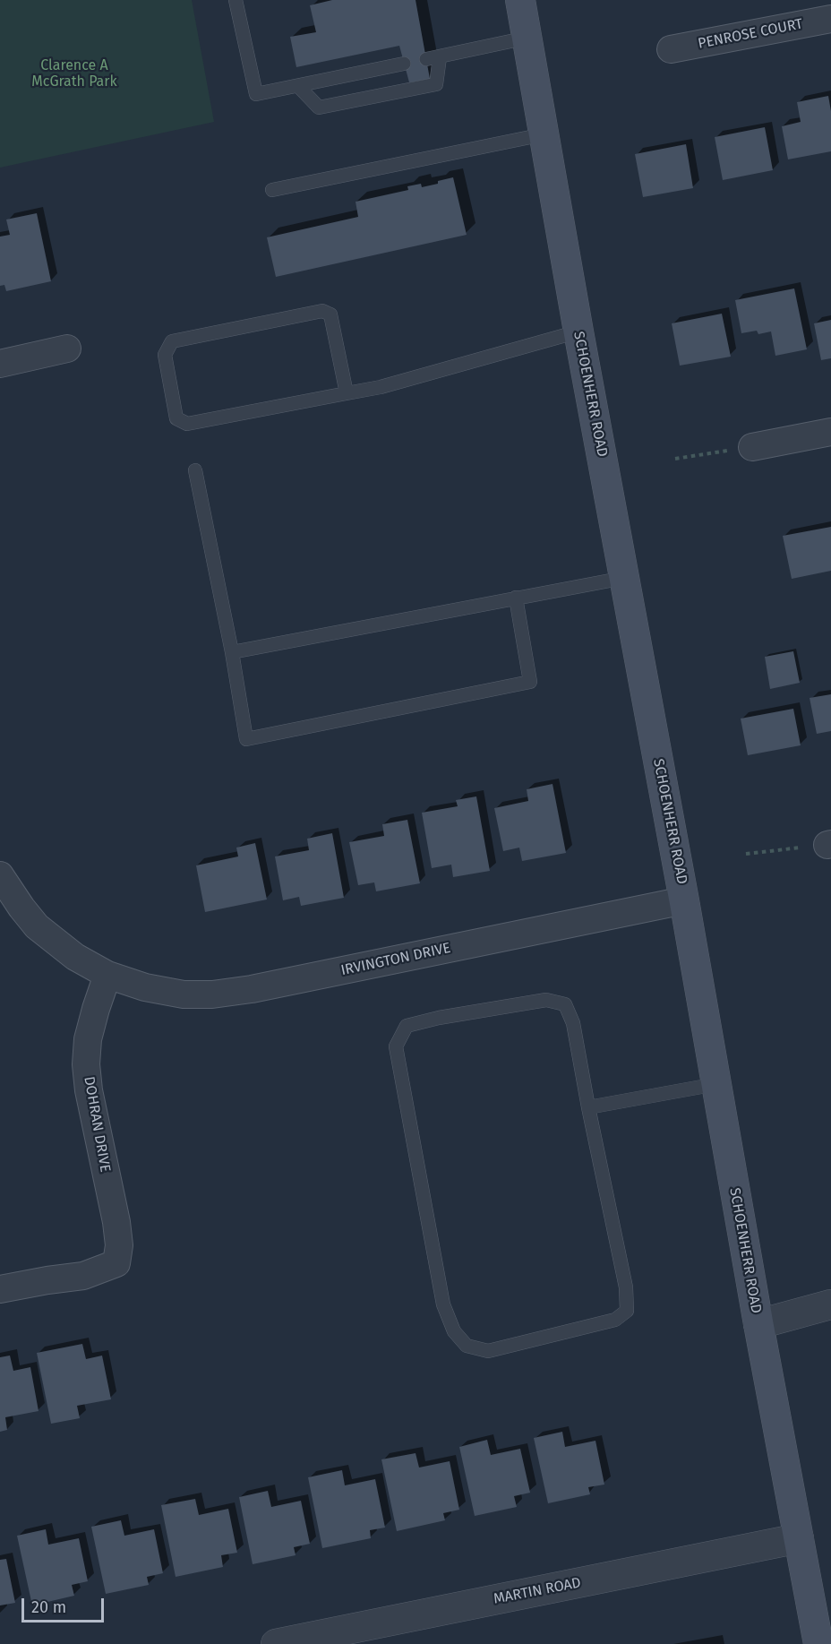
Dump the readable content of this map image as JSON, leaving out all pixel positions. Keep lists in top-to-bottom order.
{
  "streets": {
    "main road": ["SCHOENHERR ROAD"],
    "street": [
      "PENROSE COURT",
      "IRVINGTON DRIVE",
      "DOHRAN DRIVE",
      "MARTIN ROAD"
    ]
  },
  "crossings": [
    ["SCHOENHERR ROAD", "IRVINGTON DRIVE"],
    ["SCHOENHERR ROAD", "MARTIN ROAD"],
    ["IRVINGTON DRIVE", "DOHRAN DRIVE"]
  ],
  "parks": ["Clarence A McGrath Park"],
  "scale_bar": "20 m"
}
